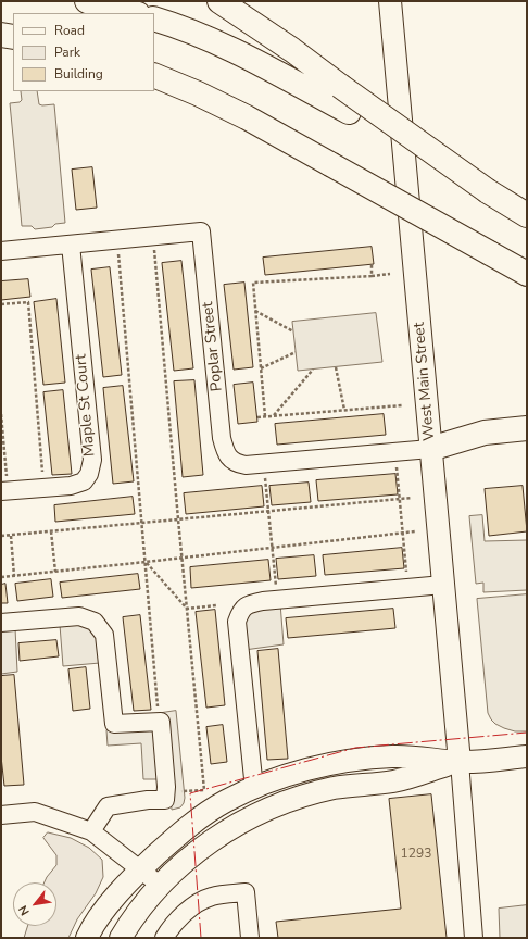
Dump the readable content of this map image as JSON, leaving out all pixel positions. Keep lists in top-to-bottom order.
{
  "streets": {
    "main road": ["West Main Street"],
    "street": ["Poplar Street", "Maple St Court"]
  },
  "crossings": [
    ["Poplar Street", "West Main Street"],
    ["Poplar Street", "Maple St Court"]
  ],
  "house_numbers": ["1293"],
  "legend": ["Road", "Park", "Building"],
  "north": "bottom left"
}
